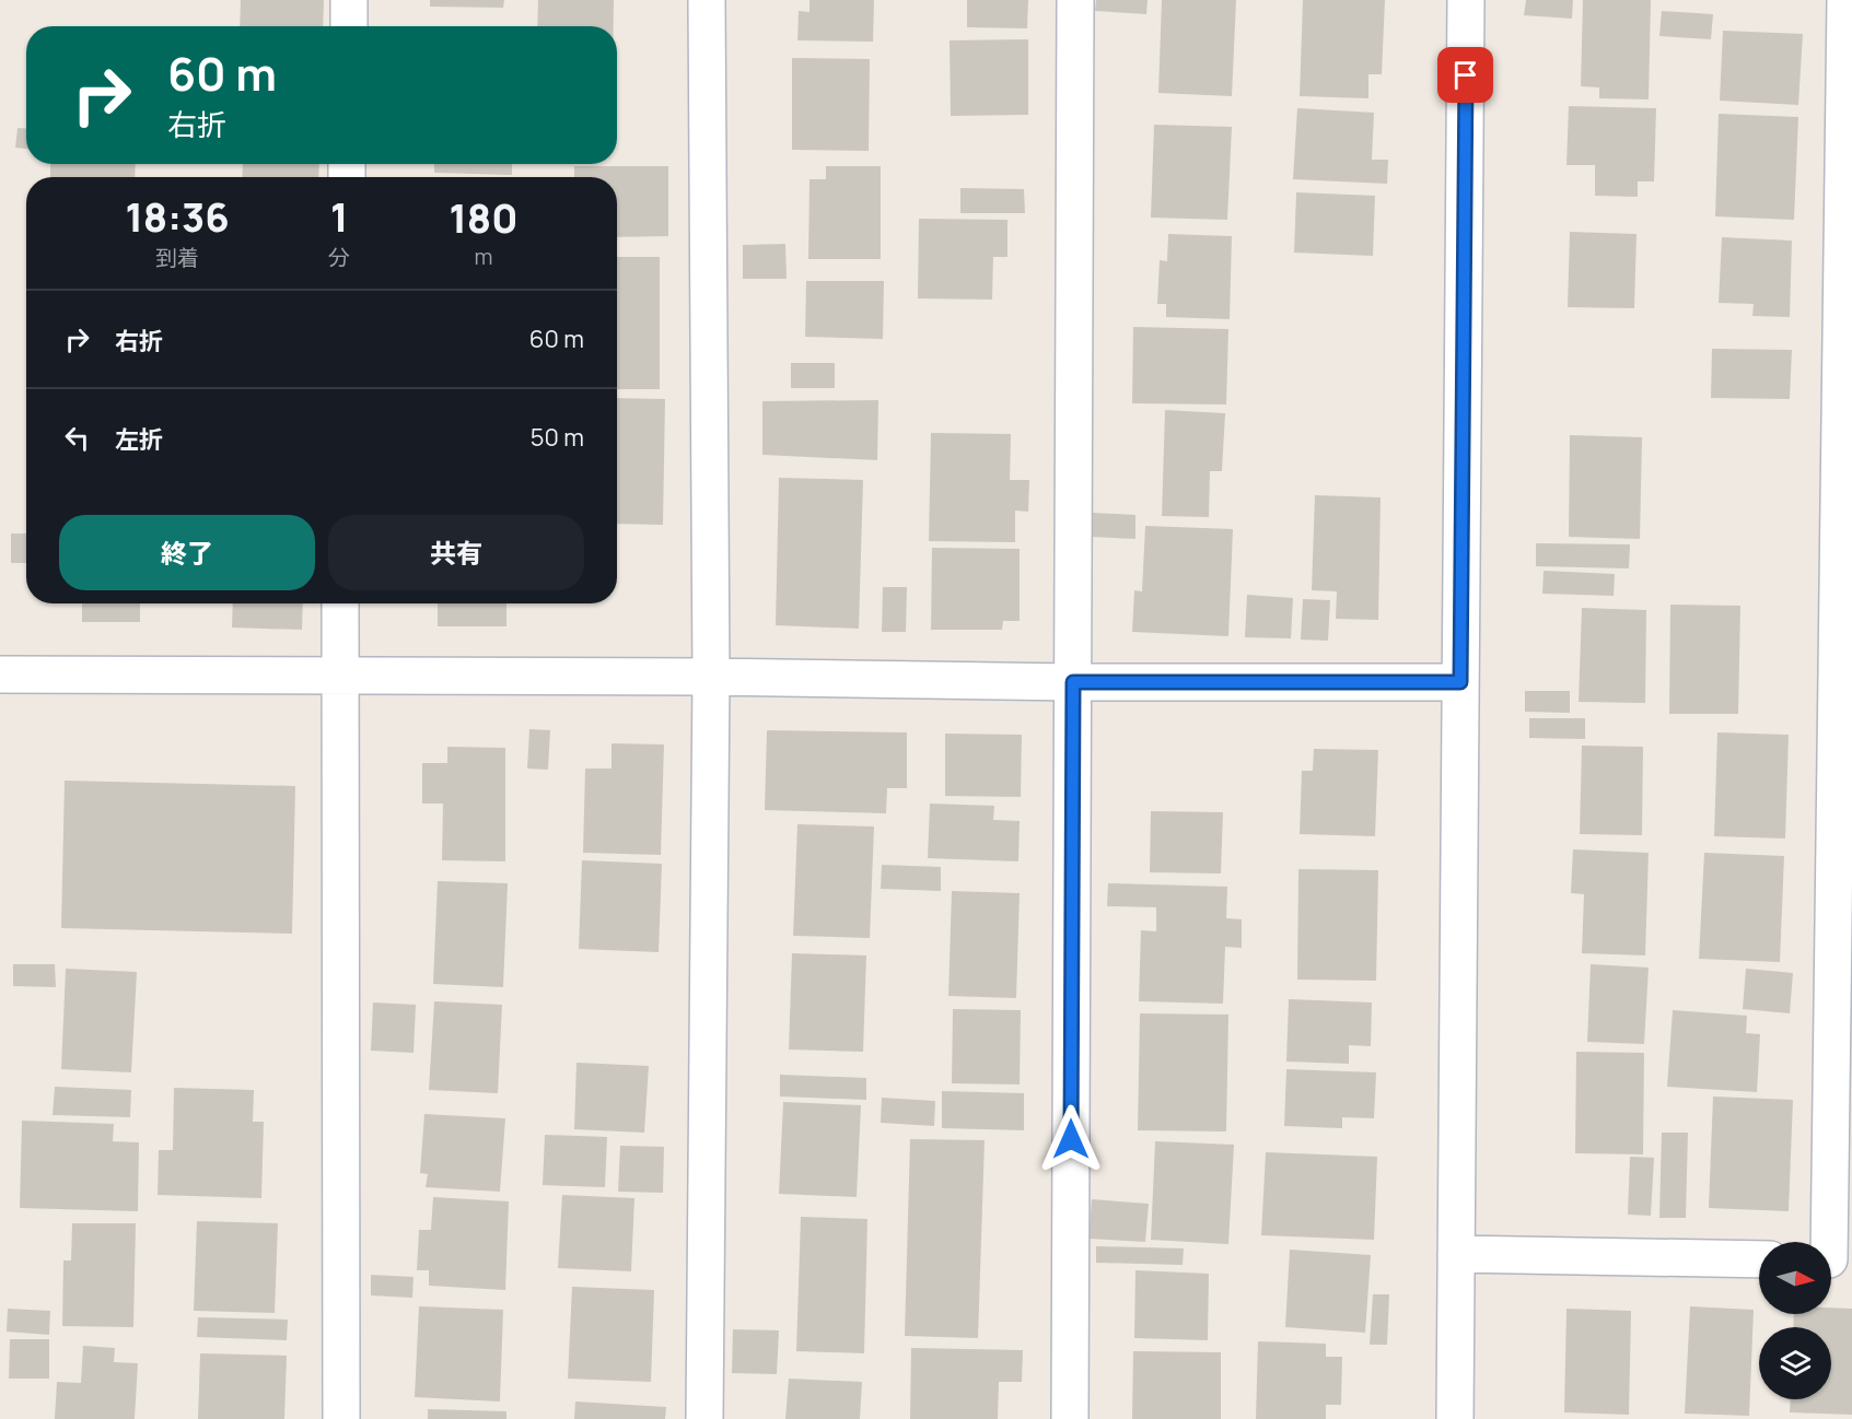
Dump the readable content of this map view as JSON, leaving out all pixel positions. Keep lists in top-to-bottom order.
{
  "north": "right",
  "page": {
    "turn": ["60 m", "右折"],
    "eta": [
      "18:36",
      "到着",
      "1",
      "分",
      "180",
      "m"
    ],
    "list": [
      {
        "name": "右折",
        "value": "60 m"
      },
      {
        "name": "左折",
        "value": "50 m"
      }
    ],
    "buttons": ["終了", "共有"]
  }
}
